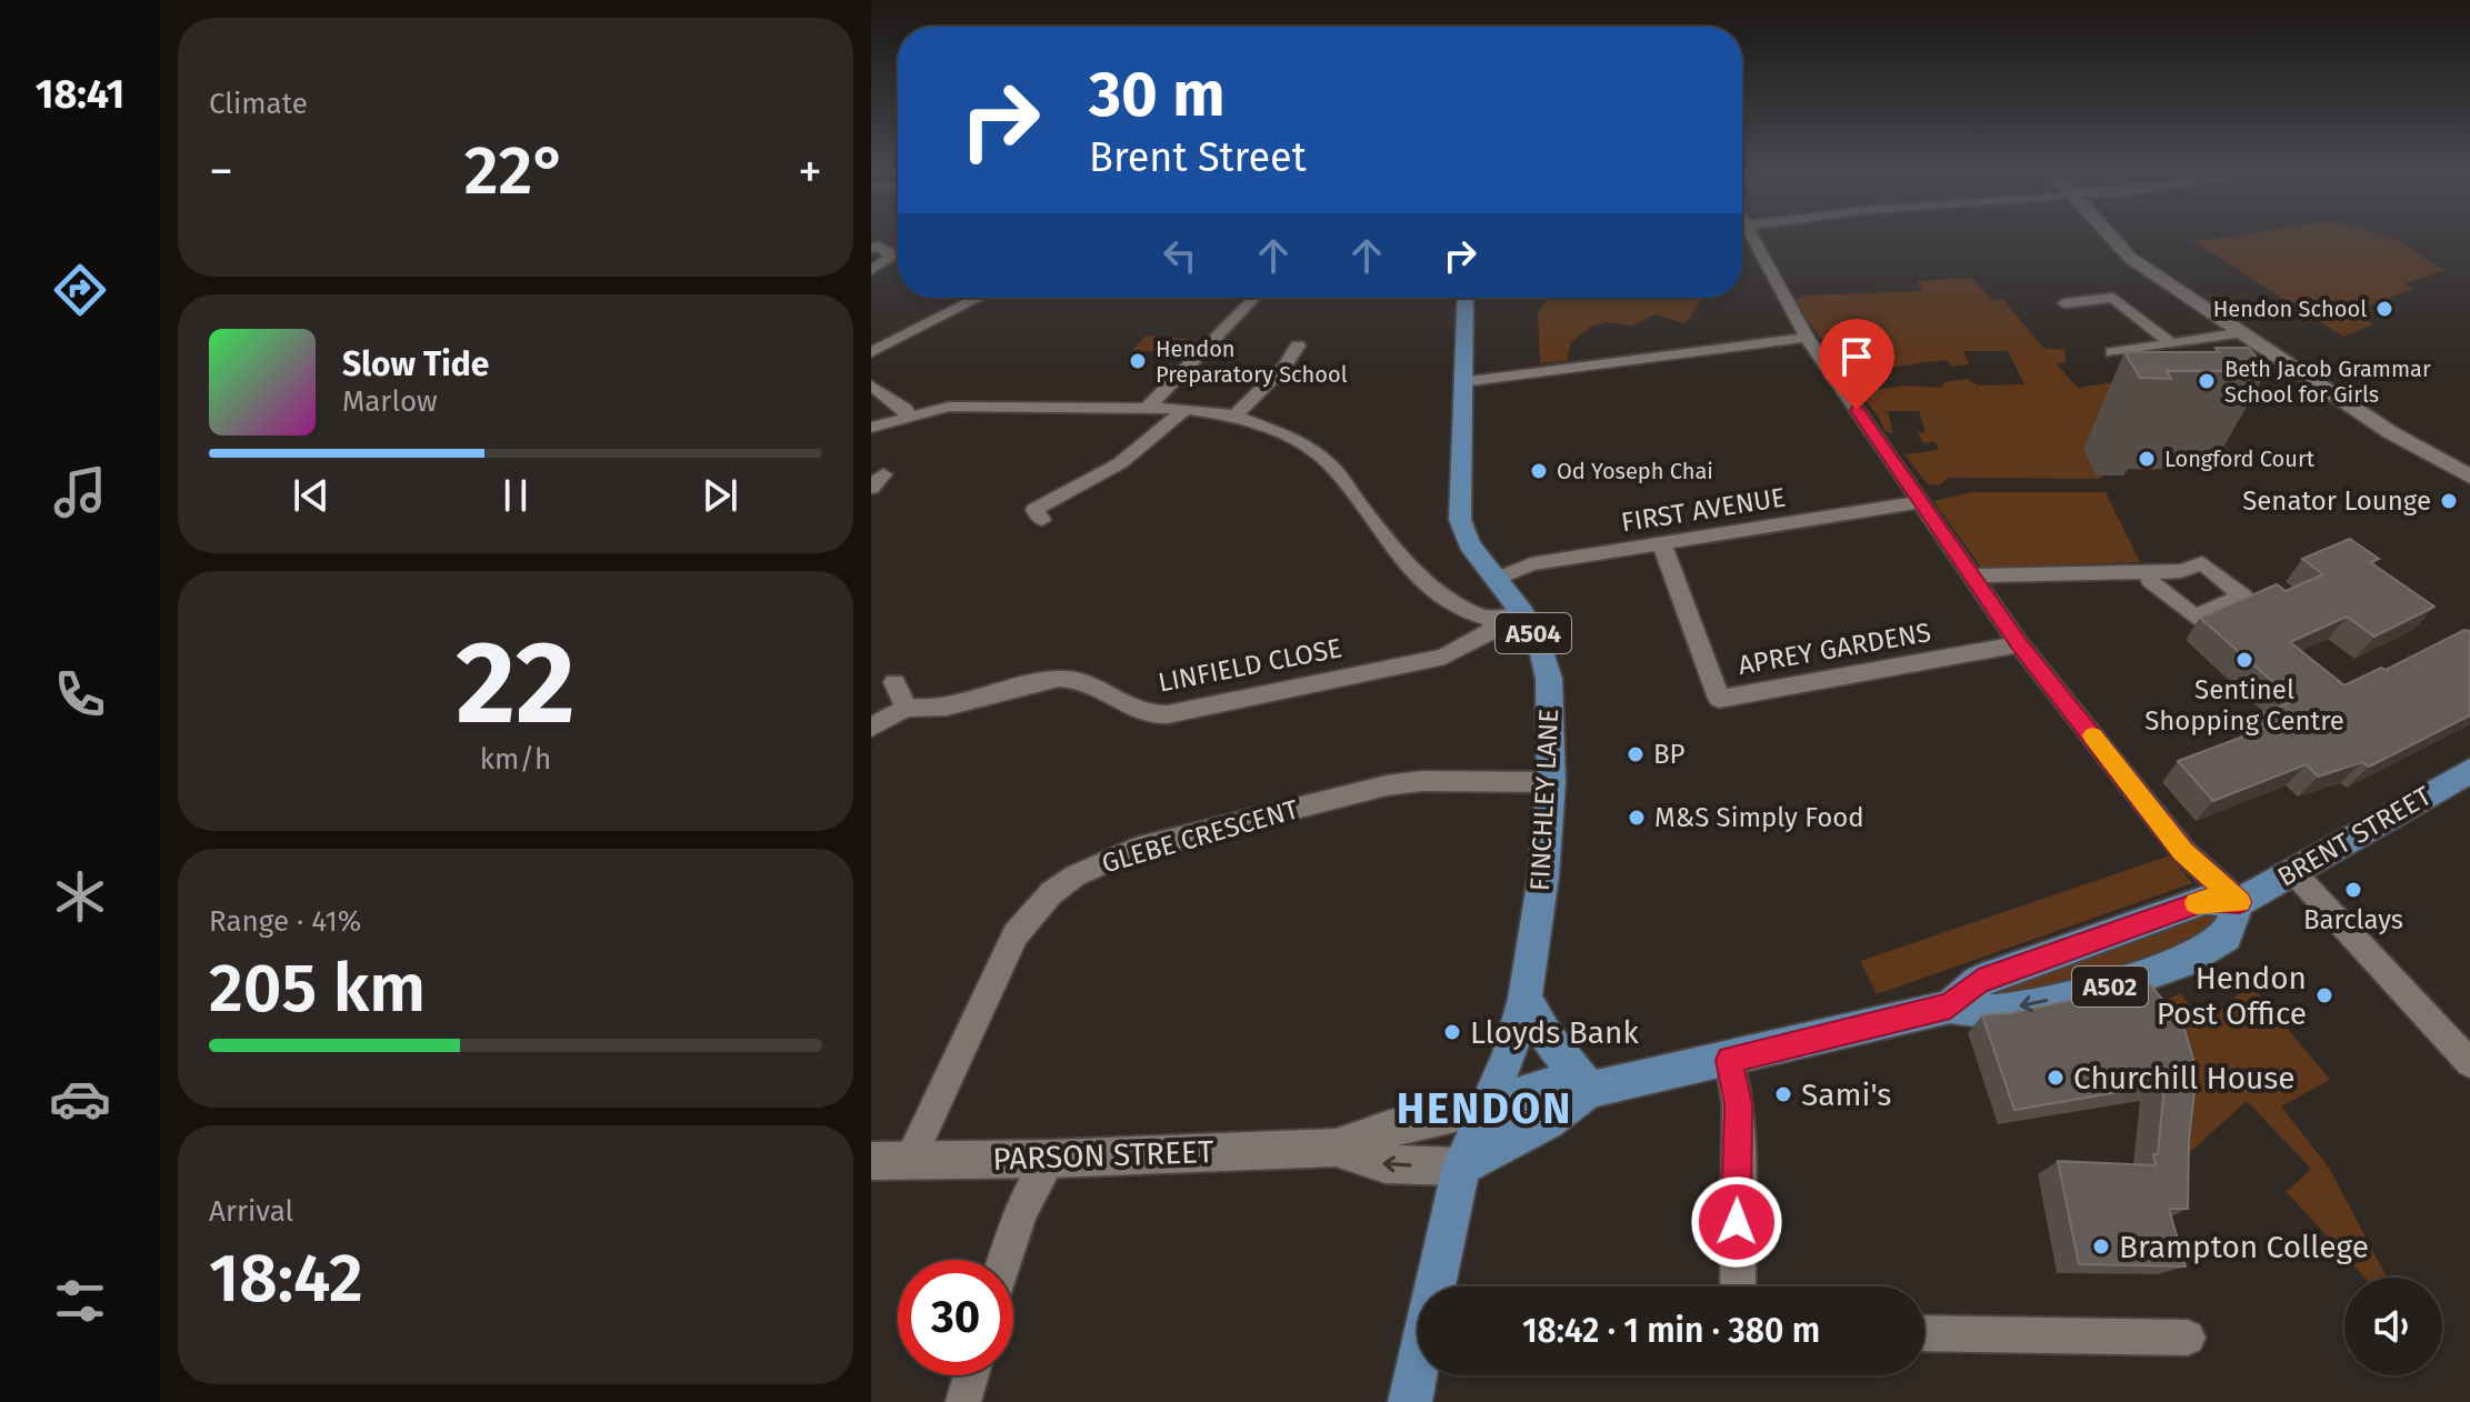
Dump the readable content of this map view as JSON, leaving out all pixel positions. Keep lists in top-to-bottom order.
{
  "streets": {
    "main road": [
      "A504",
      "FINCHLEY LANE",
      "BRENT STREET",
      "A502"
    ],
    "street": [
      "FIRST AVENUE",
      "APREY GARDENS",
      "LINFIELD CLOSE",
      "GLEBE CRESCENT",
      "PARSON STREET"
    ]
  },
  "crossings": [
    ["FIRST AVENUE", "APREY GARDENS"],
    ["FIRST AVENUE", "FINCHLEY LANE"],
    ["A504", "FINCHLEY LANE"],
    ["A504", "BRENT STREET"],
    ["A504", "PARSON STREET"],
    ["FINCHLEY LANE", "GLEBE CRESCENT"],
    ["FINCHLEY LANE", "BRENT STREET"],
    ["FINCHLEY LANE", "PARSON STREET"],
    ["GLEBE CRESCENT", "PARSON STREET"],
    ["BRENT STREET", "PARSON STREET"]
  ],
  "districts": ["HENDON"],
  "places": [
    "Hendon School",
    "Hendon Preparatory School",
    "Beth Jacob Grammar School for Girls",
    "Longford Court",
    "Od Yoseph Chai",
    "Senator Lounge",
    "Sentinel Shopping Centre",
    "BP",
    "M&S Simply Food",
    "Barclays",
    "Hendon Post Office",
    "Lloyds Bank",
    "Churchill House",
    "Sami's",
    "Brampton College"
  ],
  "page": {
    "tabs": "18:41",
    "tile": [
      "Climate",
      ["22", "km/h"],
      ["Range · 41%", "205 km"],
      ["Arrival", "18:42"]
    ],
    "turn": ["30 m", "Brent Street"],
    "heat": ["−", "22°", "+"],
    "song": ["Slow Tide", "Marlow"],
    "limit": "30",
    "trip": "18:42 · 1 min · 380 m"
  }
}
